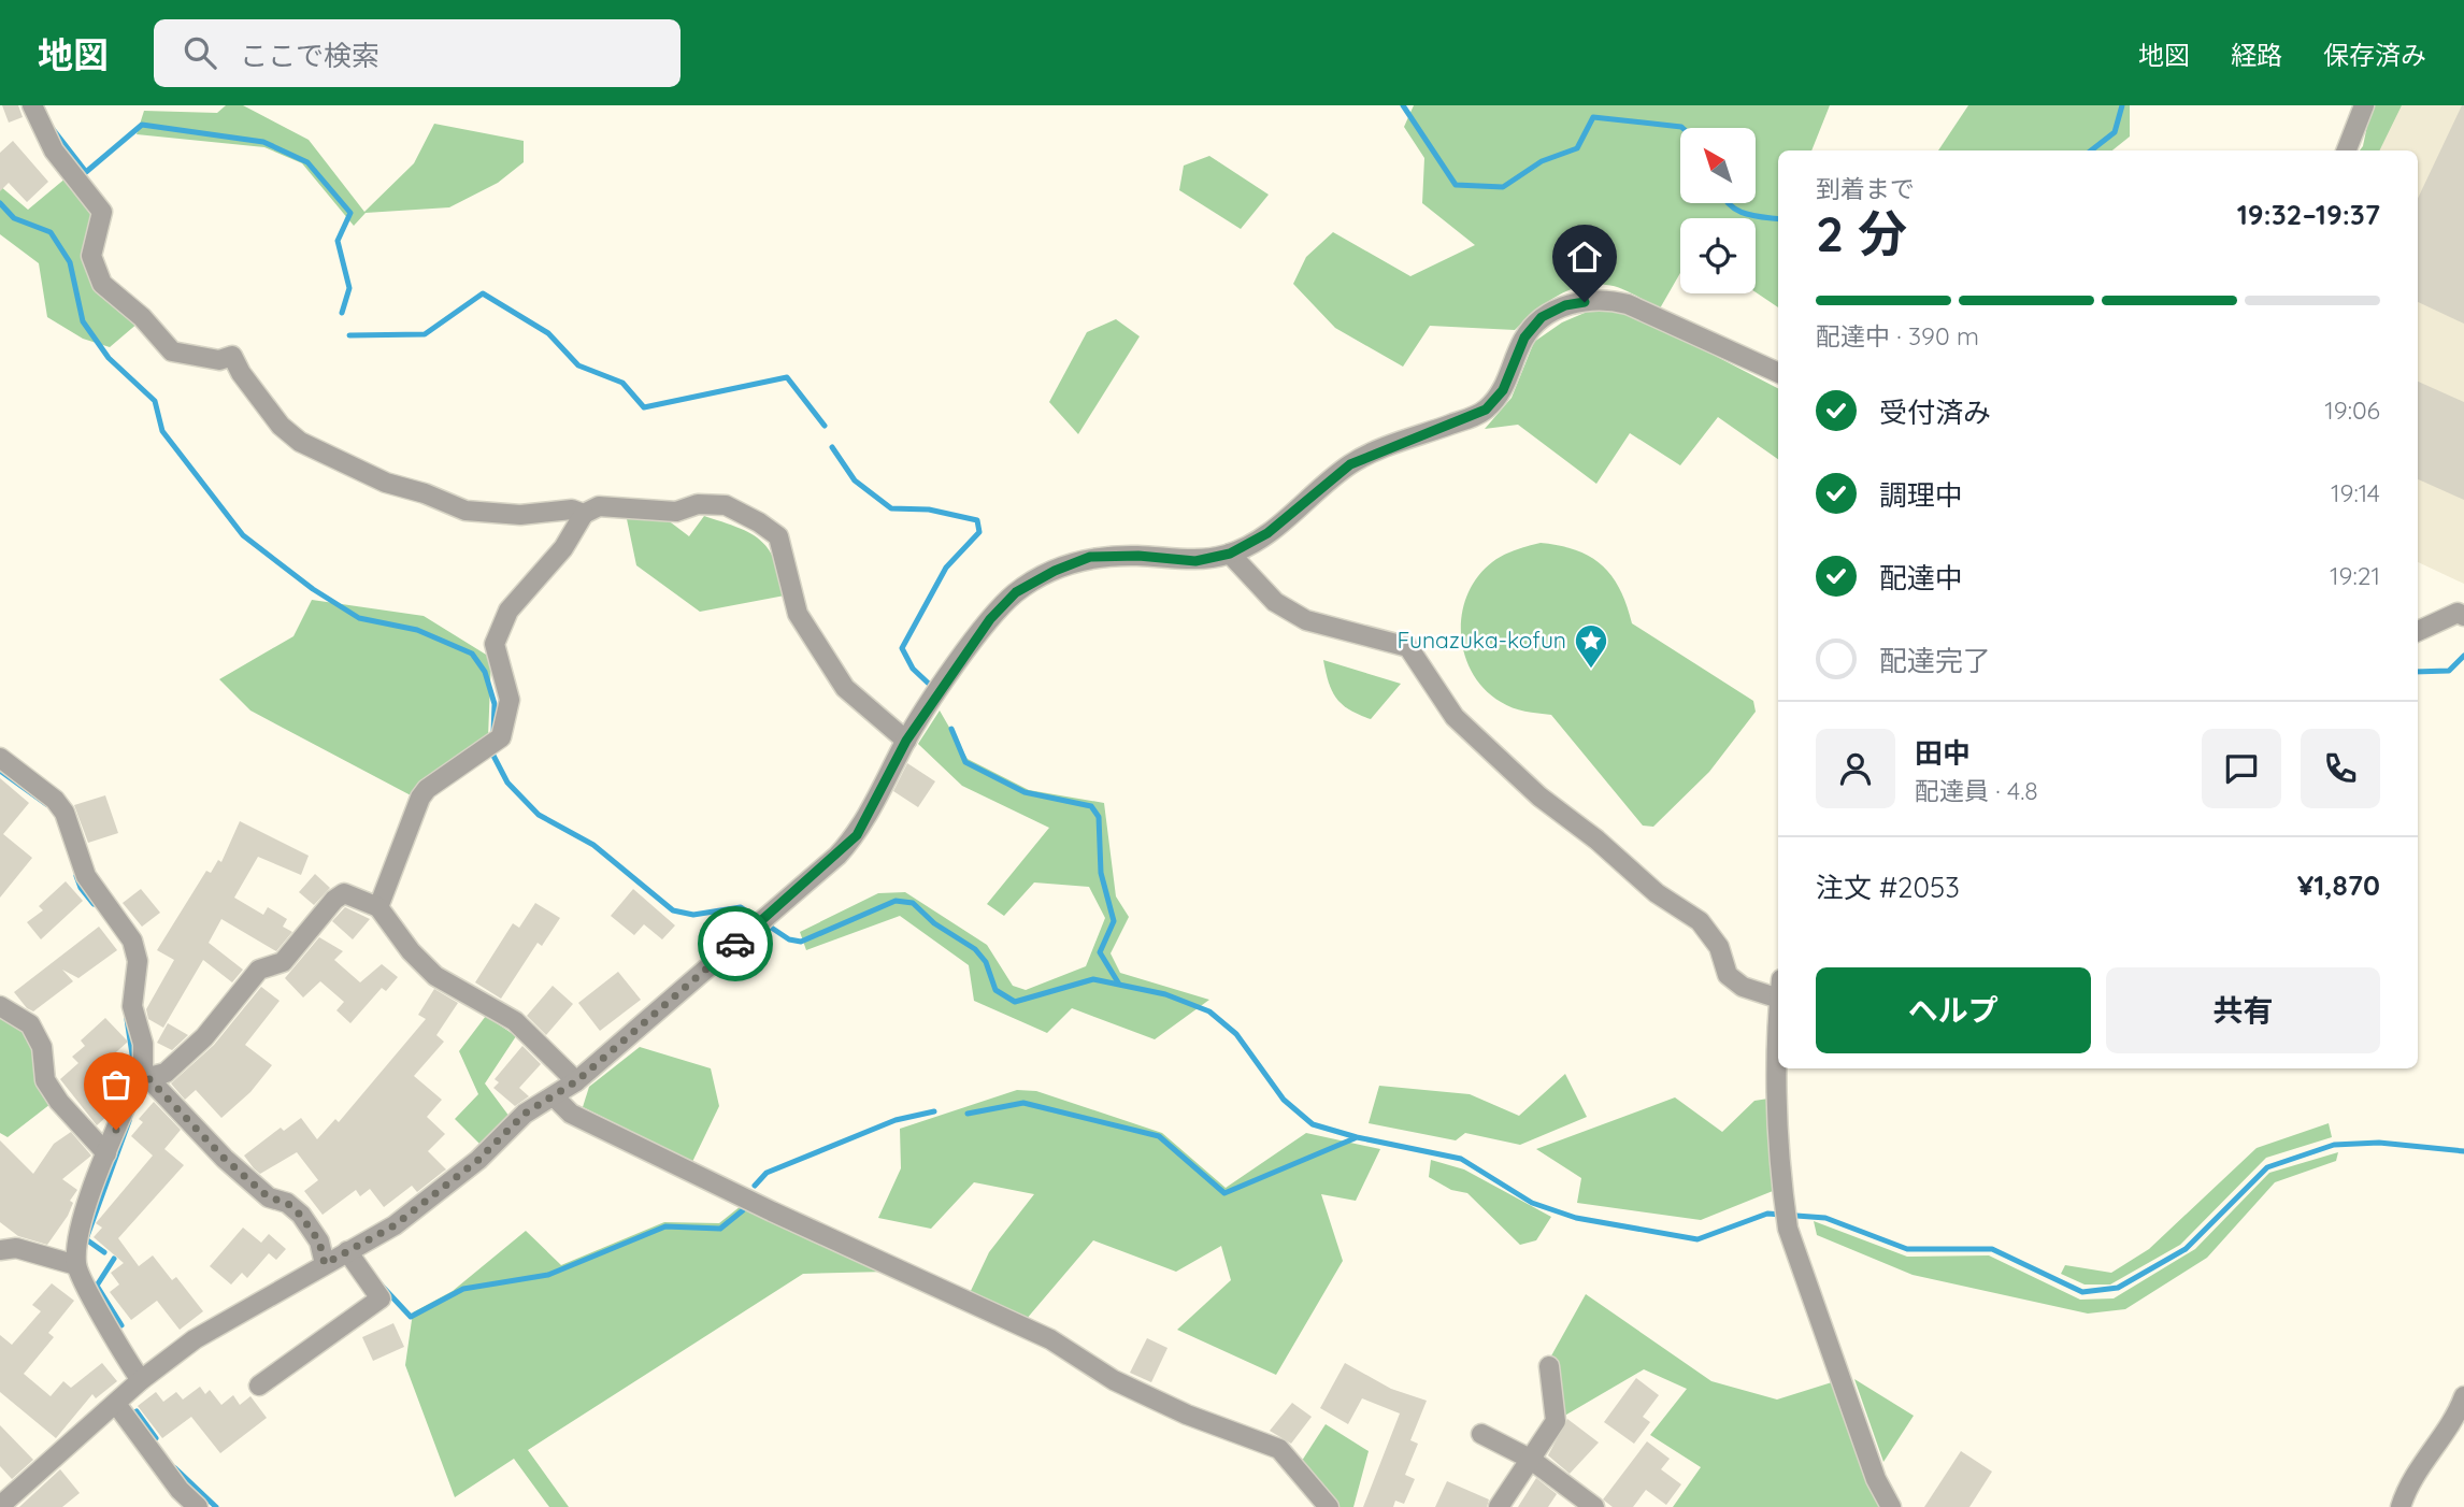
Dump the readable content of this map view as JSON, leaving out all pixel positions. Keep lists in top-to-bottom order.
{
  "places": {
    "place": ["Funazuka-kofun"]
  },
  "north": "top left",
  "page": {
    "header": "地図",
    "search": "ここで検索",
    "nav": ["地図", "経路", "保存済み"],
    "heading": ["2 分", "到着まで", "19:32–19:37"],
    "panel": [
      "田中",
      "配達員 · 4.8",
      "注文 #2053",
      "¥1,870"
    ],
    "bar": "配達中 · 390 m",
    "list": [
      ["受付済み", "19:06"],
      ["調理中", "19:14"],
      ["配達中", "19:21"],
      "配達完了"
    ],
    "buttons": ["ヘルプ", "共有"]
  }
}
